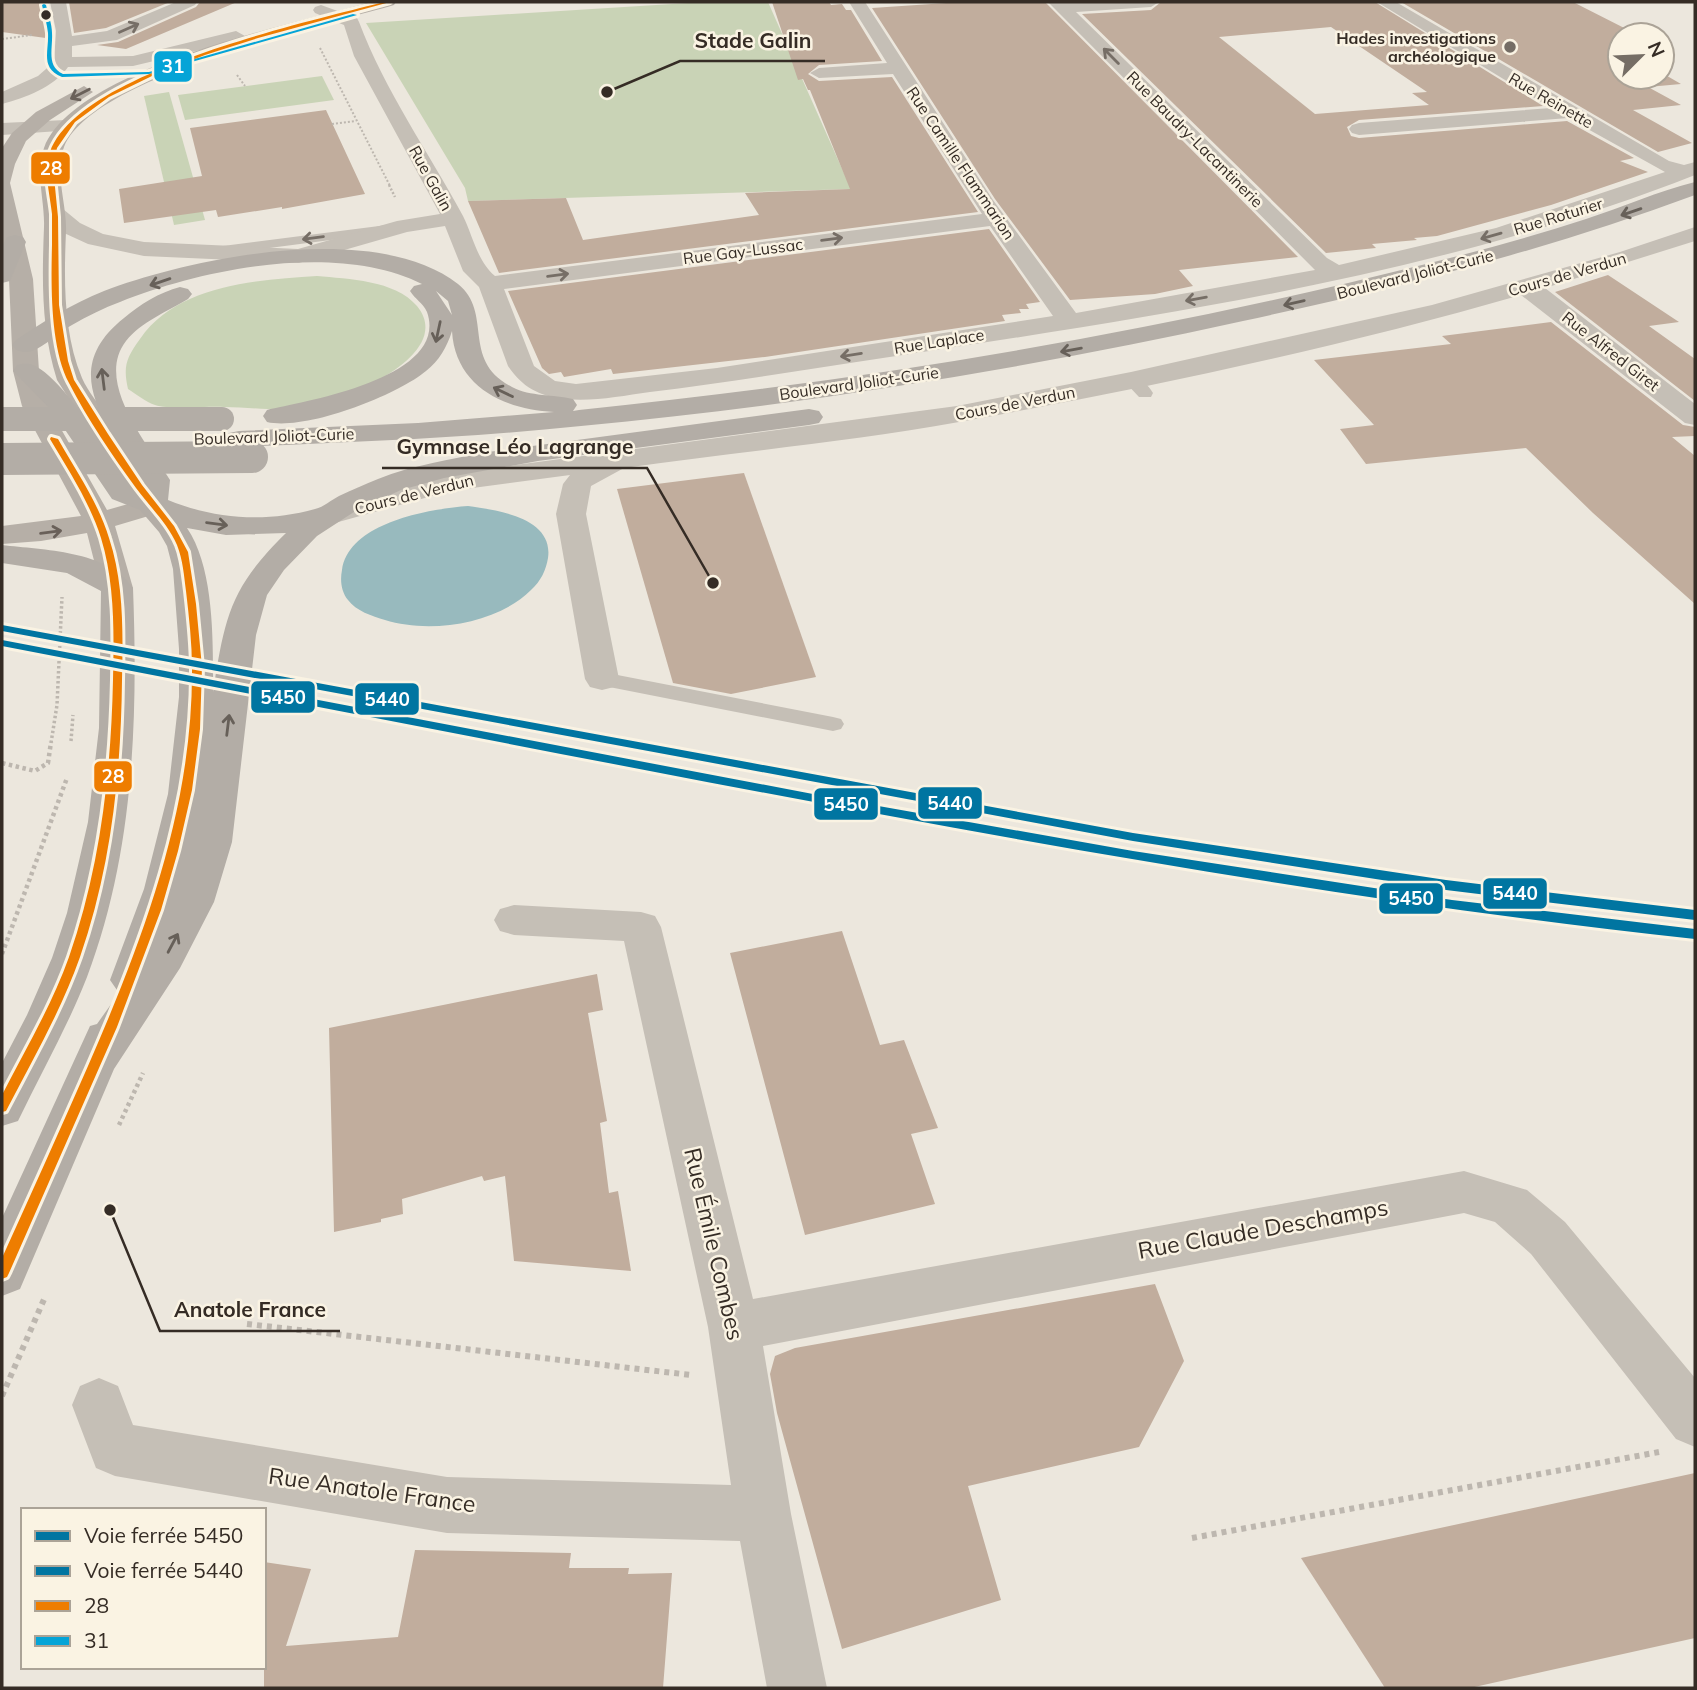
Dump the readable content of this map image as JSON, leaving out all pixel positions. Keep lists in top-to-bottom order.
{
  "streets": {
    "main road": ["Boulevard Joliot-Curie"],
    "street": [
      "Rue Reinette",
      "Rue Baudry-Lacantinerie",
      "Rue Camille Flammarion",
      "Rue Galin",
      "Rue Roturier",
      "Rue Gay-Lussac",
      "Cours de Verdun",
      "Rue Laplace",
      "Rue Alfred Giret",
      "Rue Claude Deschamps",
      "Rue Émile Combes",
      "Rue Anatole France"
    ]
  },
  "crossings": [
    ["Rue Reinette", "Rue Roturier"],
    ["Rue Reinette", "Boulevard Joliot-Curie"],
    ["Rue Baudry-Lacantinerie", "Rue Roturier"],
    ["Rue Baudry-Lacantinerie", "Rue Laplace"],
    ["Rue Camille Flammarion", "Rue Gay-Lussac"],
    ["Rue Camille Flammarion", "Rue Laplace"],
    ["Rue Galin", "Rue Gay-Lussac"],
    ["Rue Galin", "Rue Laplace"],
    ["Rue Roturier", "Boulevard Joliot-Curie"],
    ["Rue Roturier", "Rue Laplace"],
    ["Cours de Verdun", "Rue Alfred Giret"],
    ["Rue Claude Deschamps", "Rue Émile Combes"],
    ["Rue Émile Combes", "Rue Anatole France"]
  ],
  "one_way": ["Rue Baudry-Lacantinerie", "Rue Gay-Lussac", "Rue Laplace"],
  "places": [
    "Hades investigations archéologique",
    "Stade Galin",
    "Gymnase Léo Lagrange",
    "Anatole France"
  ],
  "lines": [
    "transit line 28",
    "transit line 31",
    "rail line 5440",
    "rail line 5450"
  ],
  "legend": [
    "Voie ferrée 5450",
    "Voie ferrée 5440",
    "28",
    "31"
  ],
  "north": "top right"
}
